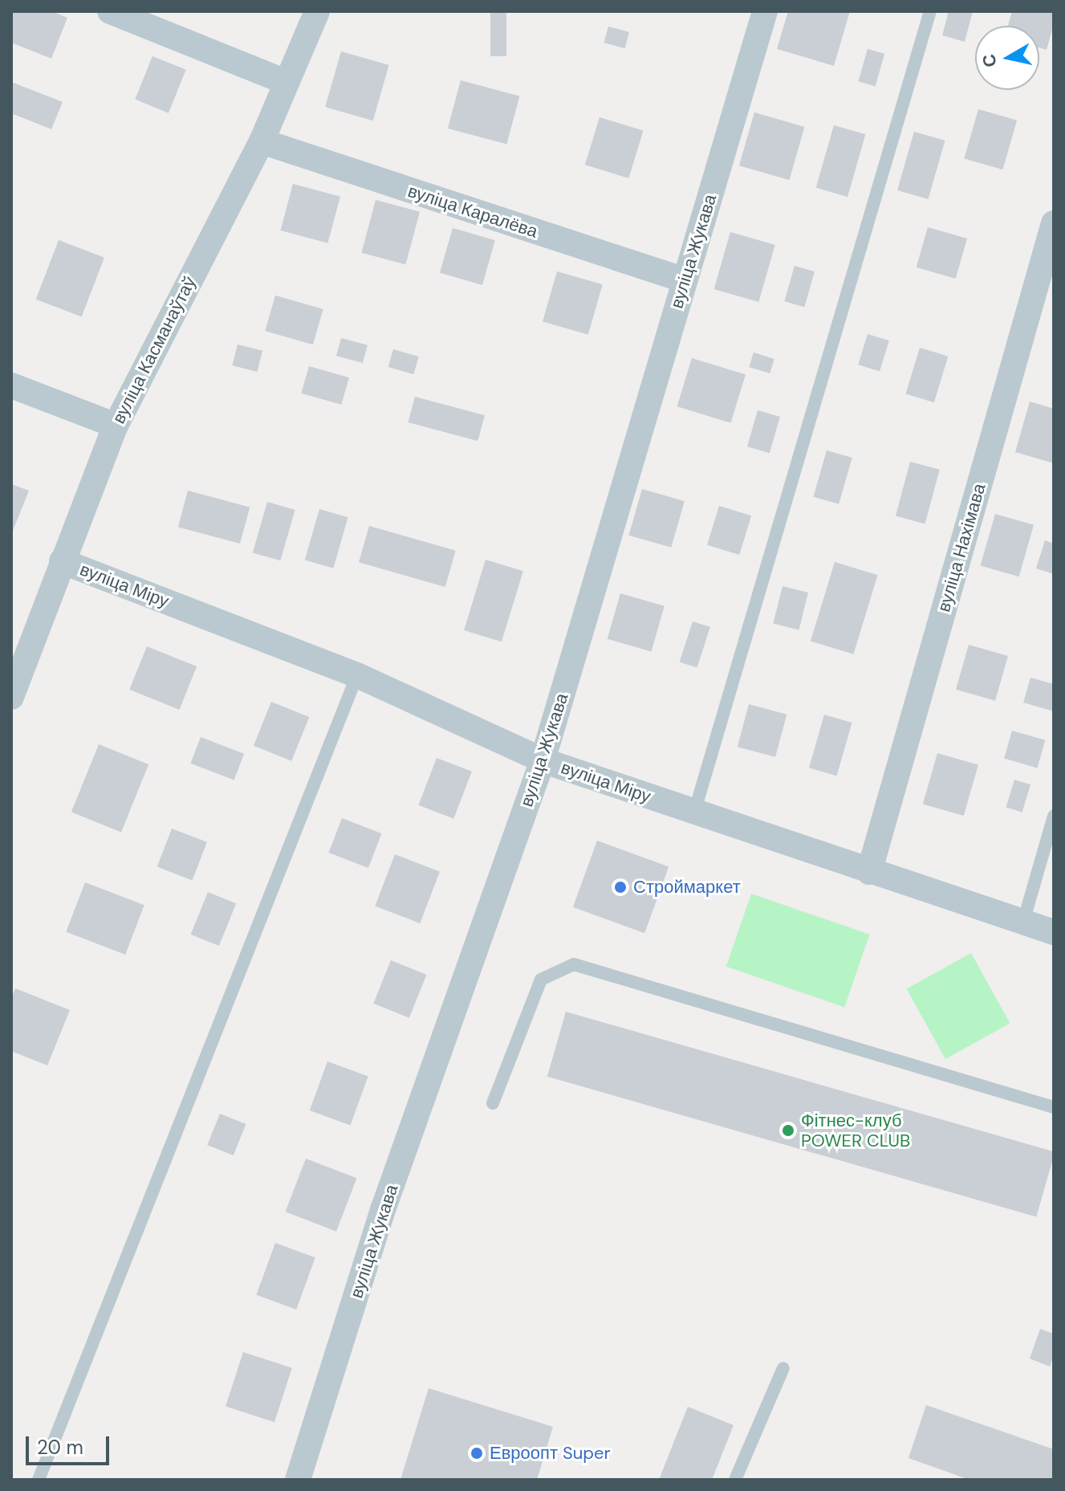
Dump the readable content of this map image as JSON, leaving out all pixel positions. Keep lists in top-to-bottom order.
{
  "streets": {
    "street": [
      "вуліца Каралёва",
      "вуліца Жукава",
      "вуліца Касманаўтаў",
      "вуліца Нахімава",
      "вуліца Міру"
    ]
  },
  "crossings": [
    ["вуліца Каралёва", "вуліца Жукава"],
    ["вуліца Каралёва", "вуліца Касманаўтаў"],
    ["вуліца Жукава", "вуліца Міру"],
    ["вуліца Касманаўтаў", "вуліца Міру"],
    ["вуліца Нахімава", "вуліца Міру"]
  ],
  "places": ["Строймаркет", "Фітнес-клуб POWER CLUB", "Евроопт Super"],
  "scale_bar": "20 m",
  "north": "left"
}
